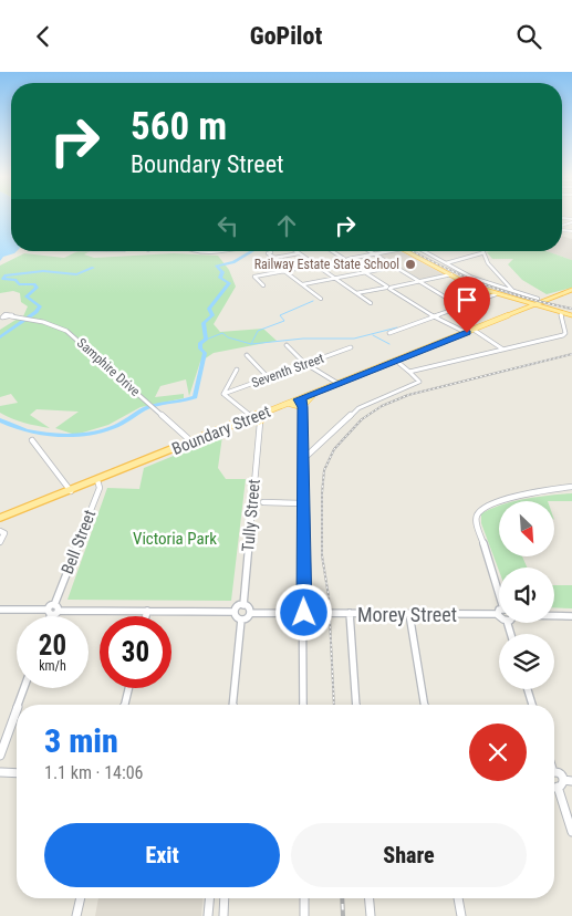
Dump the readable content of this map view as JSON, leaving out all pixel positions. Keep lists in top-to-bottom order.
{
  "streets": {
    "main road": ["Boundary Street"],
    "street": [
      "Samphire Drive",
      "Seventh Street",
      "Tully Street",
      "Bell Street",
      "Morey Street"
    ]
  },
  "crossings": [
    ["Samphire Drive", "Boundary Street"],
    ["Boundary Street", "Tully Street"],
    ["Boundary Street", "Bell Street"],
    ["Tully Street", "Morey Street"]
  ],
  "parks": ["Victoria Park"],
  "places": ["Railway Estate State School"],
  "north": "bottom right",
  "page": {
    "header": "GoPilot",
    "turn": ["560 m", "Boundary Street"],
    "speed": "20 km/h",
    "limit": "30",
    "heading": ["3 min", "1.1 km · 14:06"],
    "buttons": ["Exit", "Share"]
  }
}
